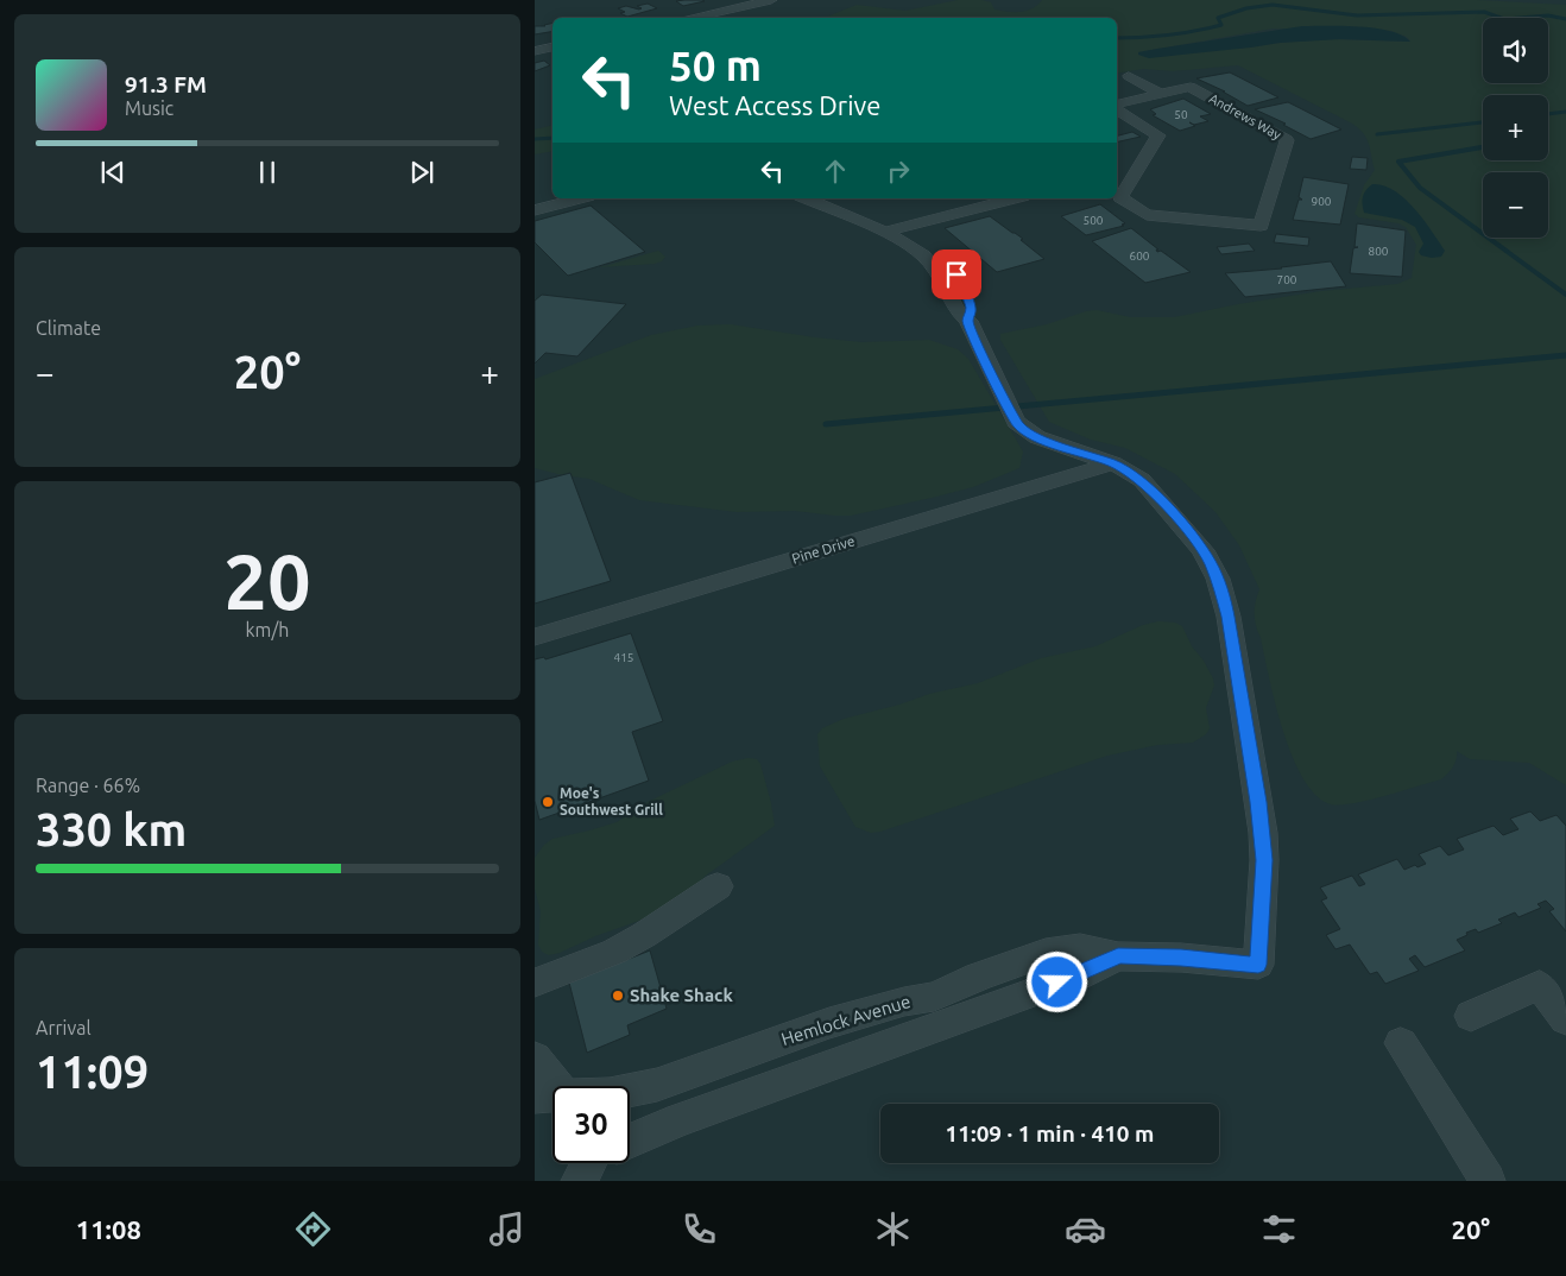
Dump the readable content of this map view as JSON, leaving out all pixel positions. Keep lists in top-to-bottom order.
{
  "streets": {
    "street": ["Andrews Way", "Pine Drive", "Hemlock Avenue"]
  },
  "crossings": [
    ["Pine Drive", "Hemlock Avenue"]
  ],
  "places": ["Moe's Southwest Grill", "Shake Shack"],
  "house_numbers": [
    "50",
    "900",
    "500",
    "800",
    "600",
    "700",
    "415"
  ],
  "page": {
    "map_buttons": ["+", "−"],
    "turn": ["50 m", "West Access Drive"],
    "song": ["91.3 FM", "Music"],
    "tile": [
      "Climate",
      ["20", "km/h"],
      ["Range · 66%", "330 km"],
      ["Arrival", "11:09"]
    ],
    "heat": ["−", "20°", "+"],
    "limit": "30",
    "trip": "11:09 · 1 min · 410 m",
    "tabs": ["11:08", "20°"]
  }
}
